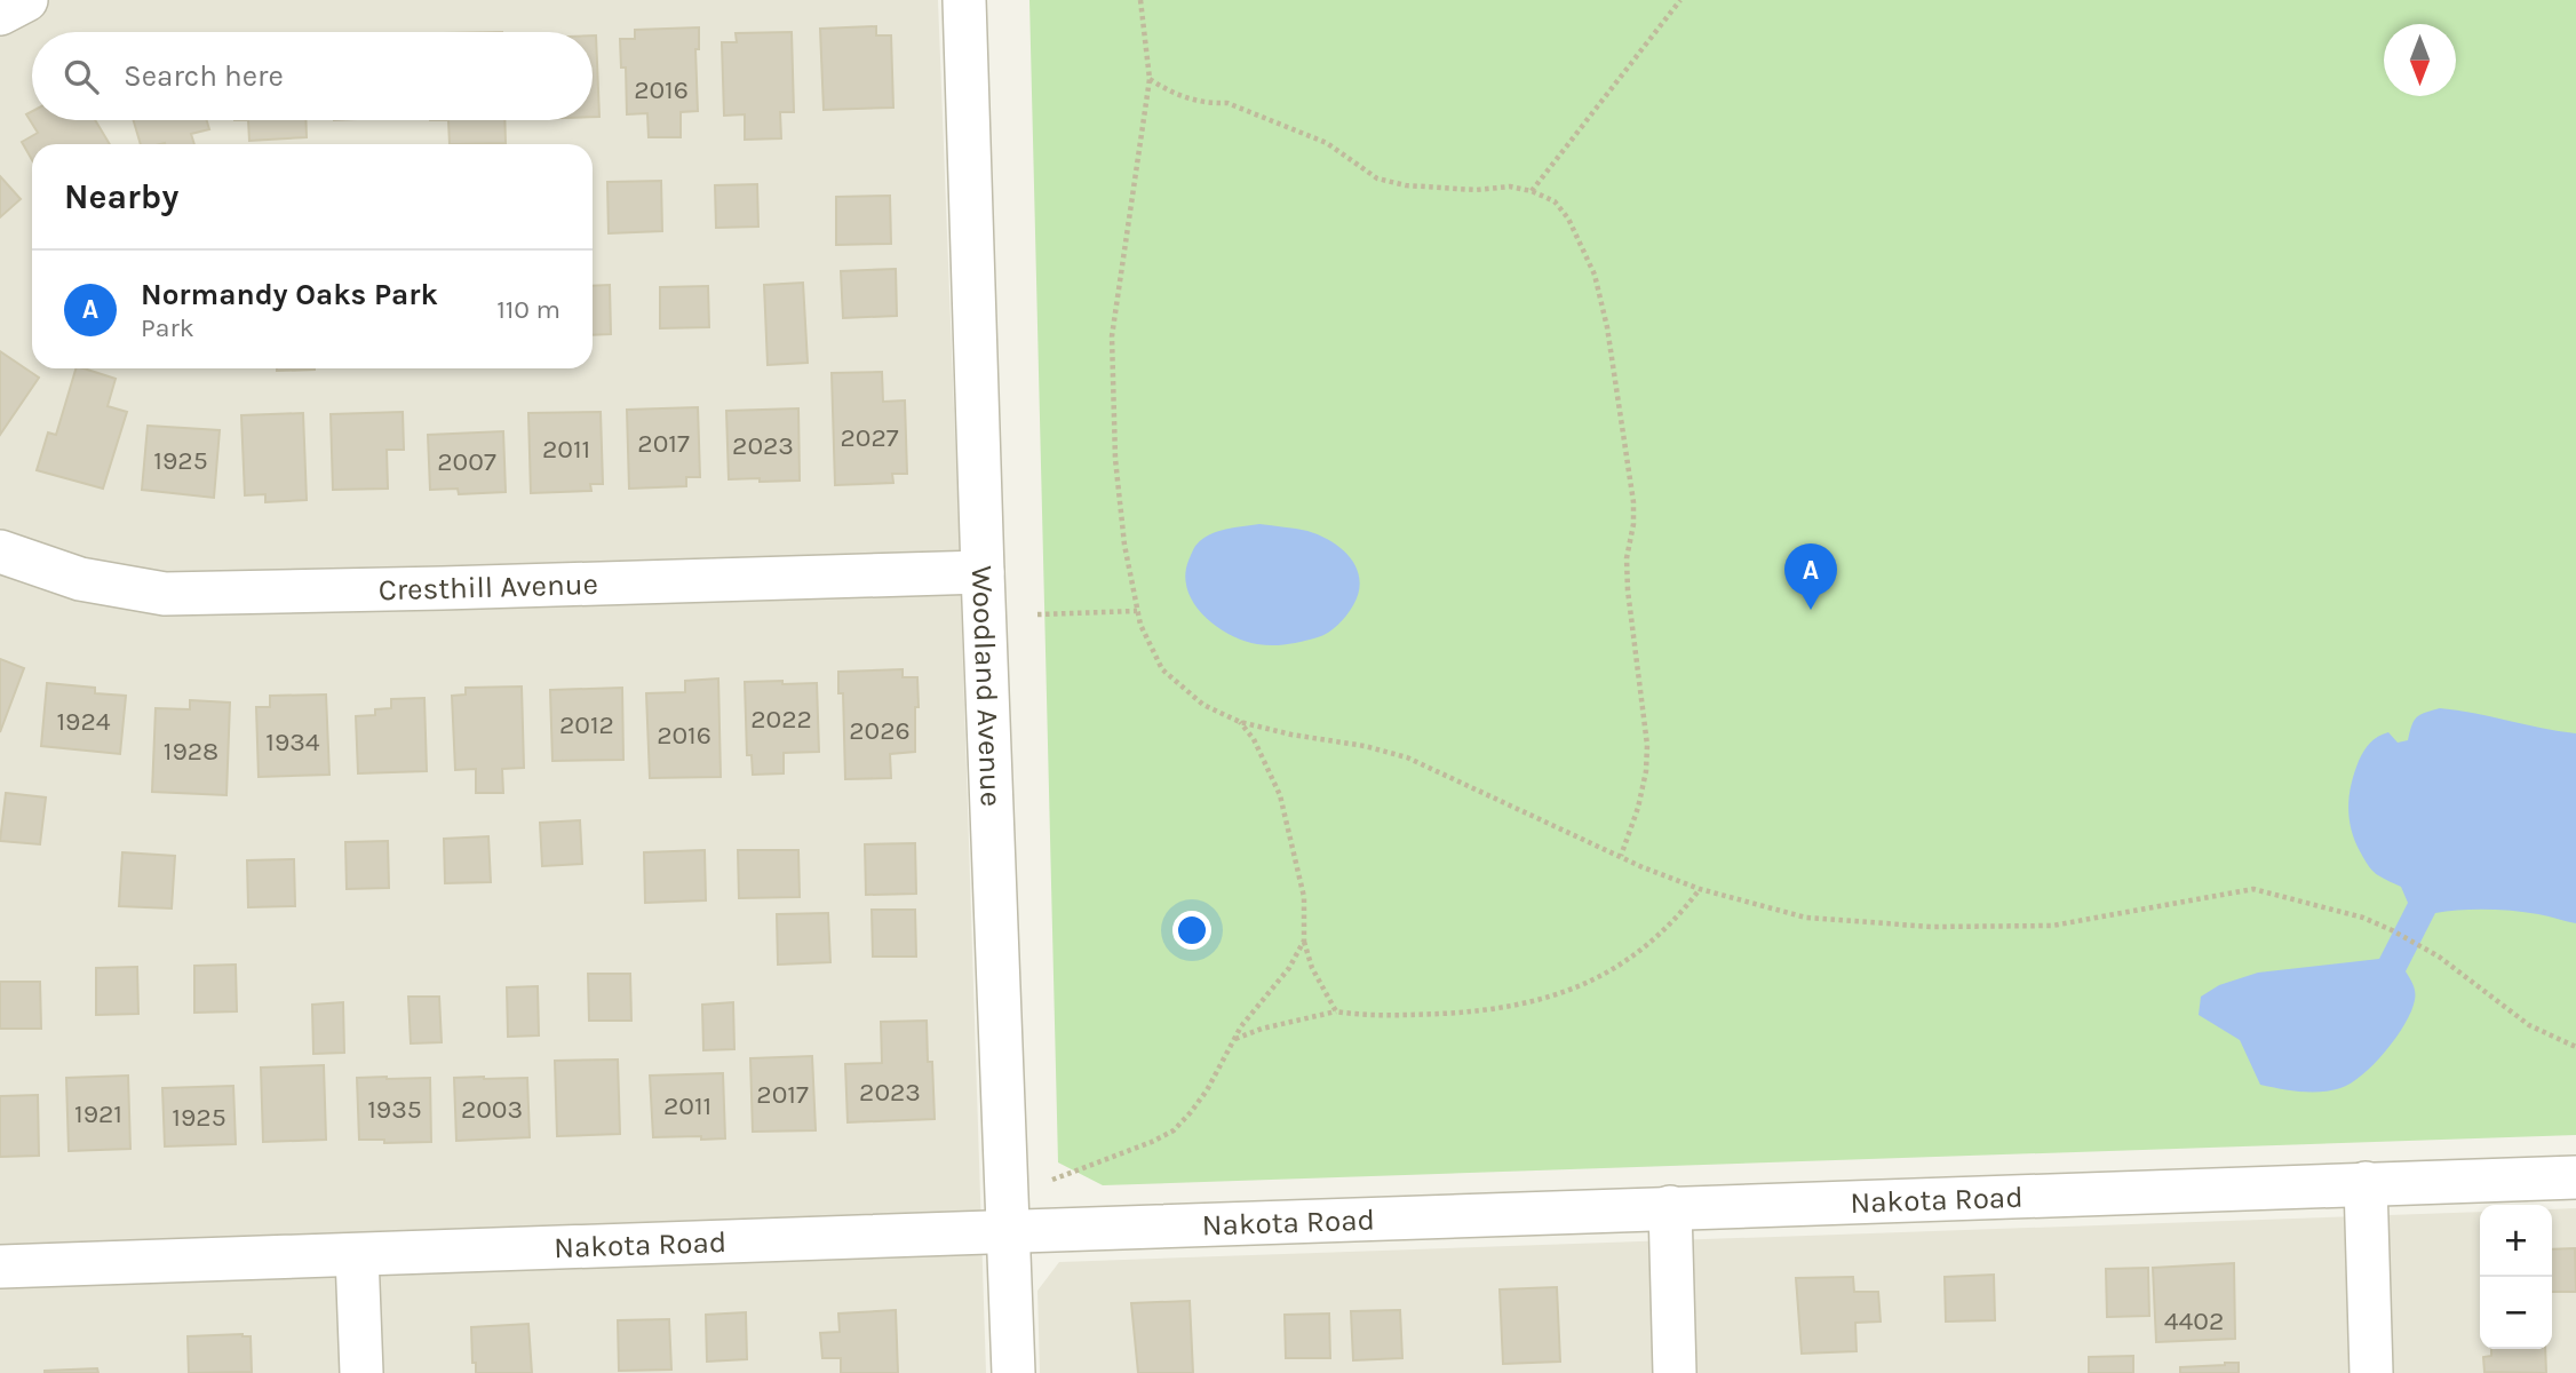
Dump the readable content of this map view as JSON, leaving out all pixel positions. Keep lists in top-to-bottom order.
{
  "streets": {
    "street": ["Cresthill Avenue", "Woodland Avenue", "Nakota Road"]
  },
  "crossings": [
    ["Cresthill Avenue", "Woodland Avenue"],
    ["Woodland Avenue", "Nakota Road"]
  ],
  "house_numbers": [
    "2016",
    "2027",
    "2017",
    "2023",
    "2011",
    "1925",
    "2007",
    "2022",
    "1924",
    "2012",
    "2026",
    "2016",
    "1934",
    "1928",
    "2023",
    "2017",
    "2011",
    "1935",
    "2003",
    "1921",
    "1925",
    "4402"
  ],
  "north": "bottom",
  "page": {
    "search": "Search here",
    "heading": "Nearby",
    "list": [
      {
        "mark": "A",
        "name": "Normandy Oaks Park",
        "note": "Park",
        "value": "110 m"
      }
    ],
    "pins": "A",
    "map_buttons": ["+", "−"]
  }
}
